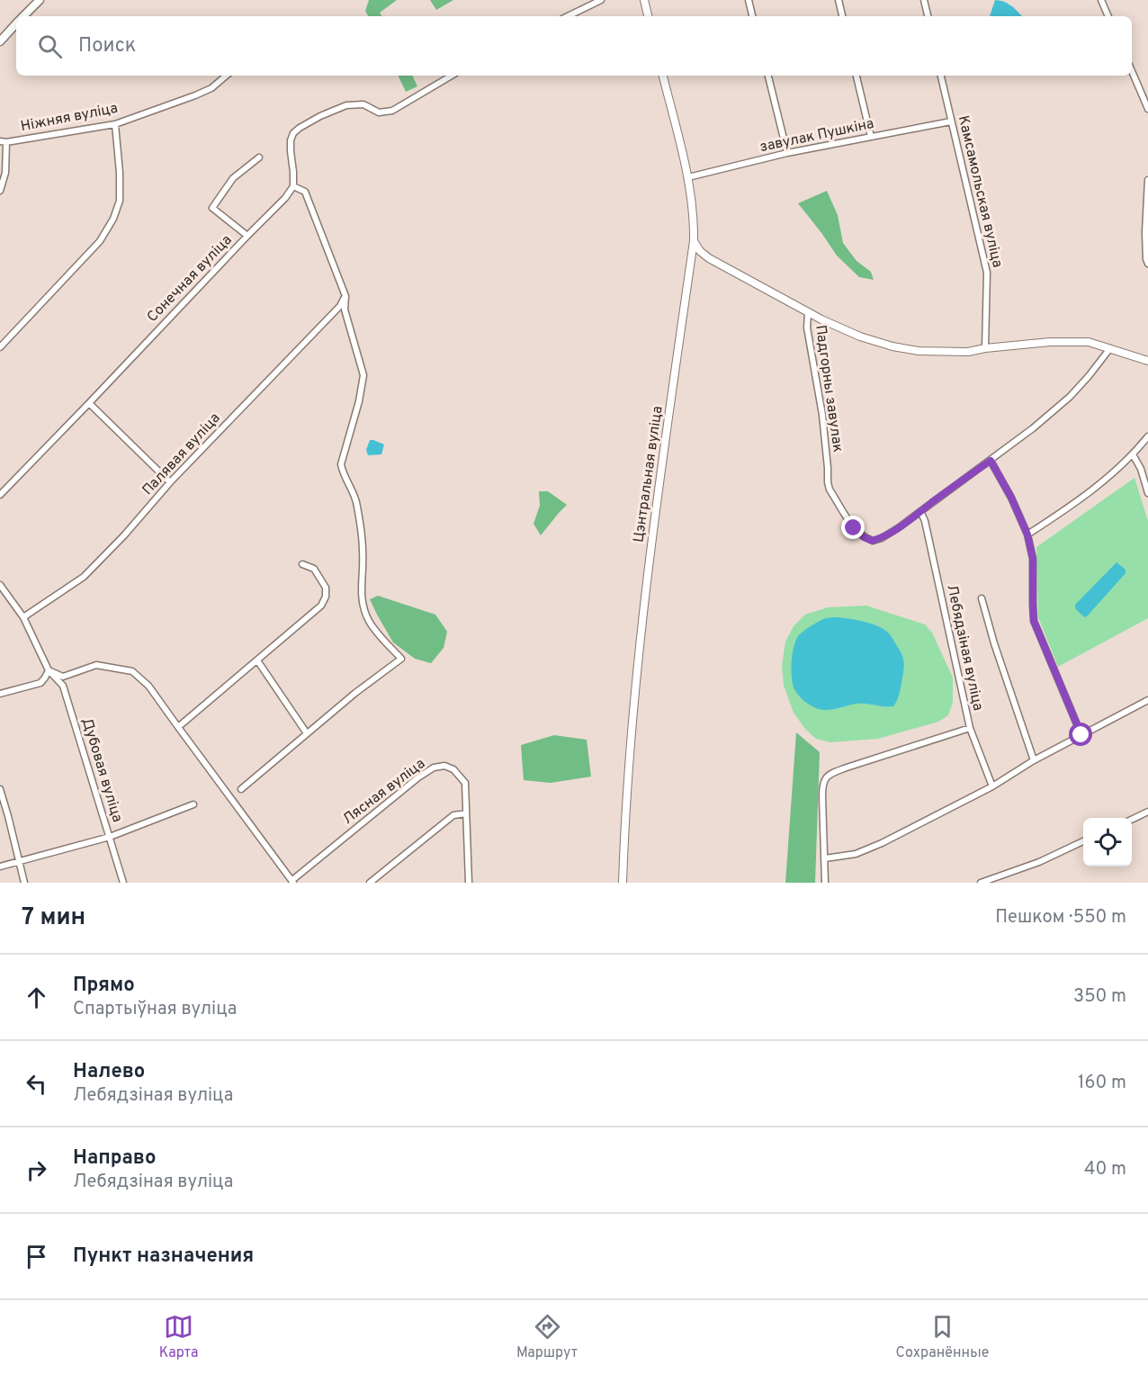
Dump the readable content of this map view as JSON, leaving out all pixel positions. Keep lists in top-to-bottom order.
{
  "streets": {
    "street": [
      "Ніжняя вуліца",
      "завулак Пушкіна",
      "Камсамольская вуліца",
      "Сонечная вуліца",
      "Падгорны завулак",
      "Палявая вуліца",
      "Цэнтральная вуліца",
      "Лебядзіная вуліца",
      "Дубовая вуліца",
      "Лясная вуліца"
    ]
  },
  "crossings": [
    ["завулак Пушкіна", "Камсамольская вуліца"],
    ["завулак Пушкіна", "Цэнтральная вуліца"],
    ["Падгорны завулак", "Лебядзіная вуліца"],
    ["Палявая вуліца", "Дубовая вуліца"]
  ],
  "page": {
    "search": "Поиск",
    "heading": ["7 мин", "Пешком · 550 m"],
    "list": [
      ["Прямо", "Спартыўная вуліца", "350 m"],
      ["Налево", "Лебядзіная вуліца", "160 m"],
      ["Направо", "Лебядзіная вуліца", "40 m"],
      "Пункт назначения"
    ],
    "nav": ["Карта", "Маршрут", "Сохранённые"]
  }
}
